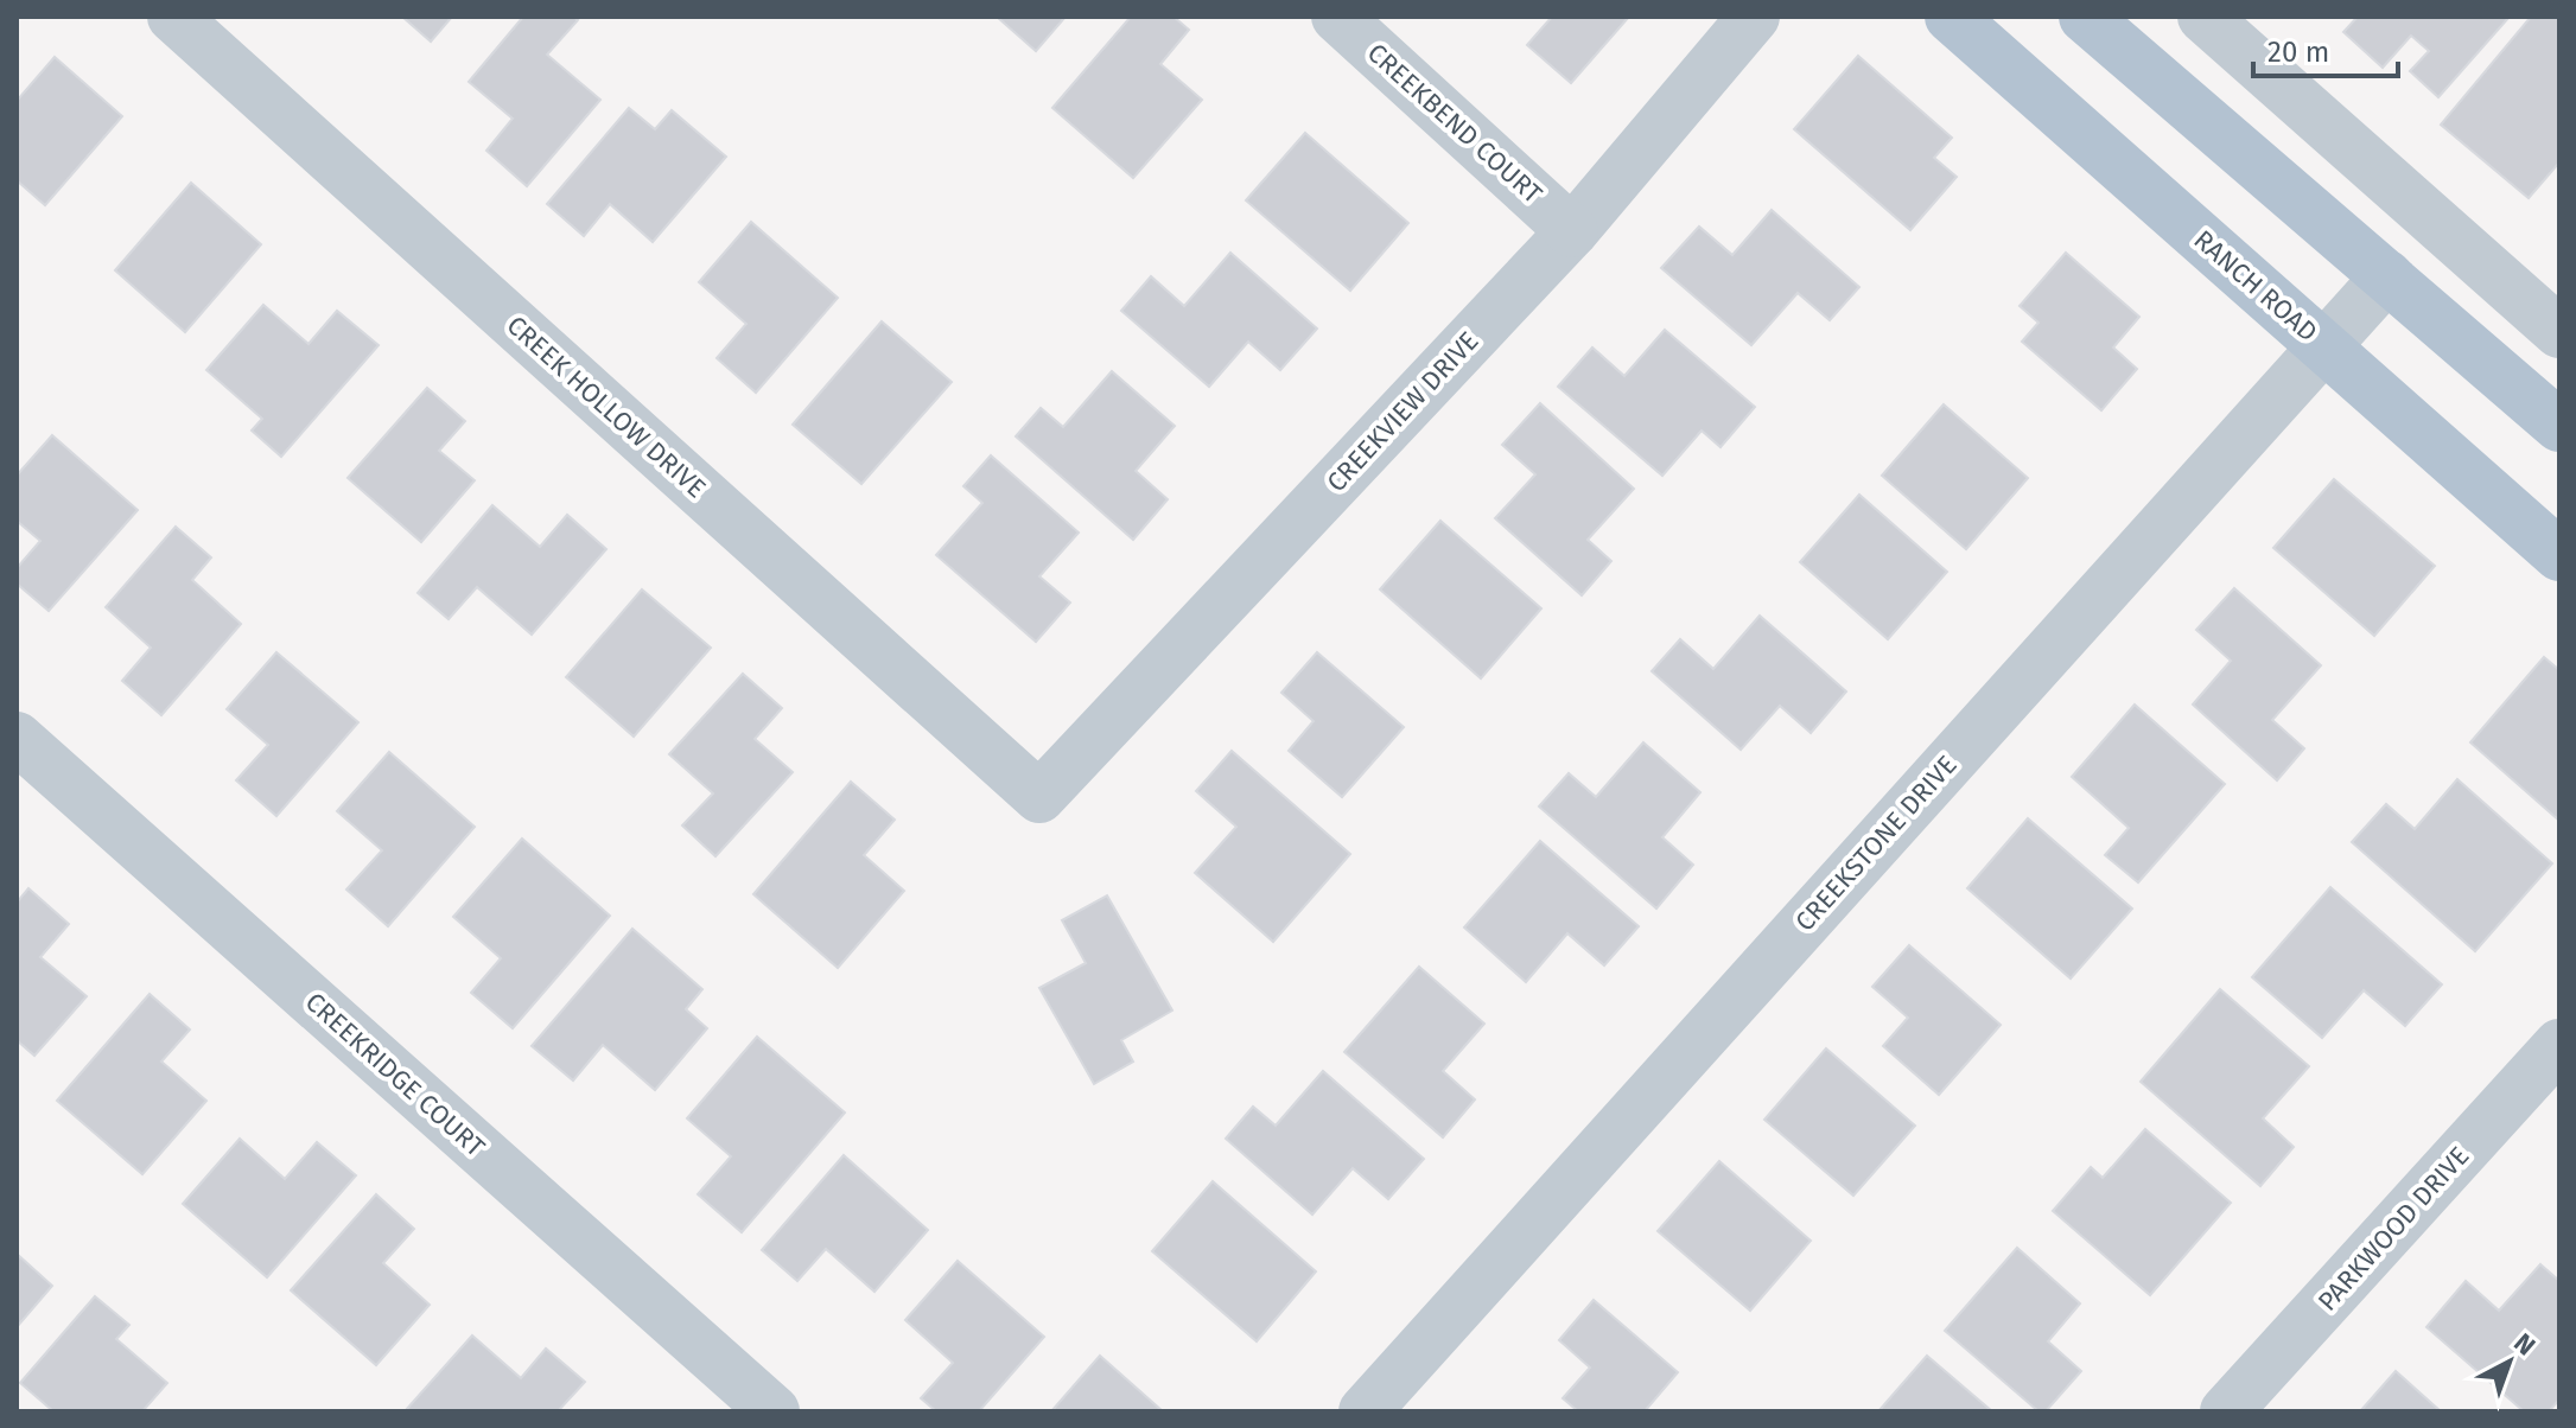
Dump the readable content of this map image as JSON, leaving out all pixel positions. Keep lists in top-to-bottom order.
{
  "streets": {
    "main road": ["RANCH ROAD"],
    "street": [
      "CREEKBEND COURT",
      "CREEK HOLLOW DRIVE",
      "CREEKVIEW DRIVE",
      "CREEKSTONE DRIVE",
      "CREEKRIDGE COURT",
      "PARKWOOD DRIVE"
    ]
  },
  "crossings": [
    ["CREEKBEND COURT", "CREEKVIEW DRIVE"],
    ["RANCH ROAD", "CREEKSTONE DRIVE"],
    ["CREEK HOLLOW DRIVE", "CREEKVIEW DRIVE"]
  ],
  "scale_bar": "20 m",
  "north": "top right"
}
